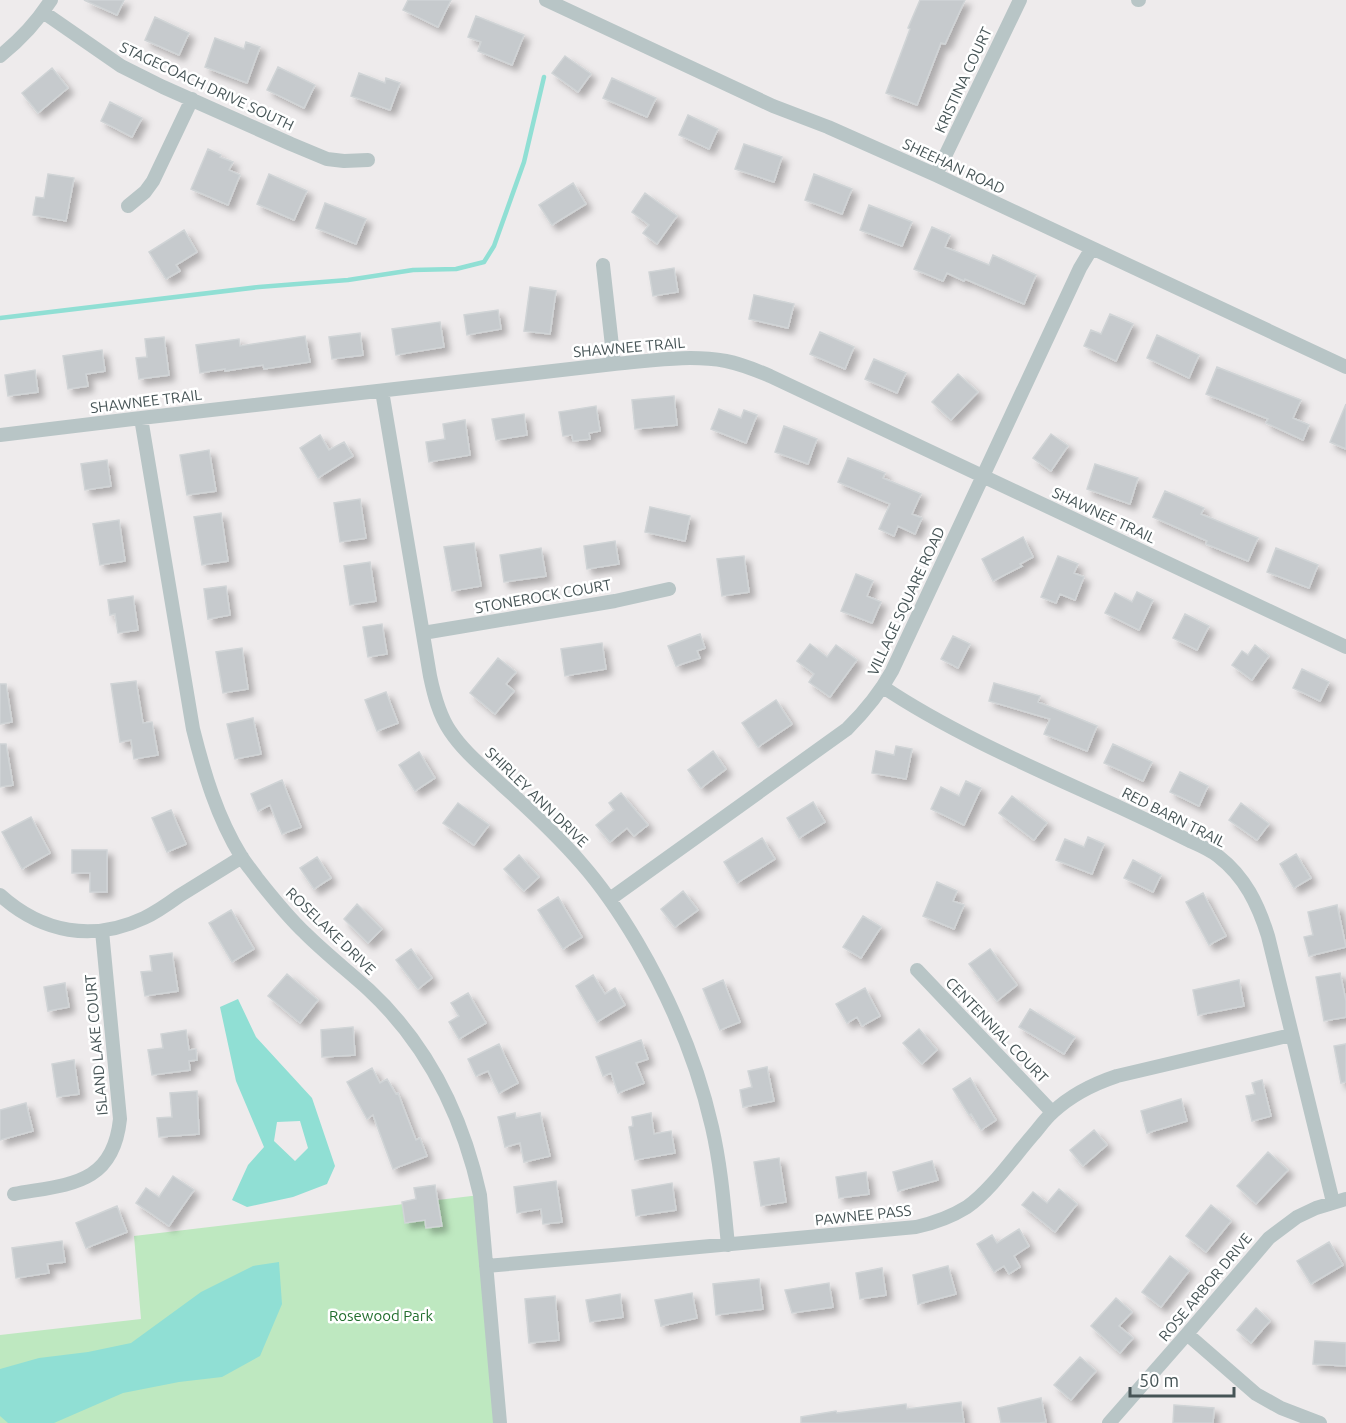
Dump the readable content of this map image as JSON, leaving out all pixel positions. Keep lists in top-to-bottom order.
{
  "streets": {
    "street": [
      "KRISTINA COURT",
      "STAGECOACH DRIVE SOUTH",
      "SHEEHAN ROAD",
      "SHAWNEE TRAIL",
      "STONEROCK COURT",
      "VILLAGE SQUARE ROAD",
      "SHIRLEY ANN DRIVE",
      "RED BARN TRAIL",
      "ROSELAKE DRIVE",
      "CENTENNIAL COURT",
      "ISLAND LAKE COURT",
      "PAWNEE PASS",
      "ROSE ARBOR DRIVE"
    ]
  },
  "crossings": [
    ["KRISTINA COURT", "SHEEHAN ROAD"],
    ["SHEEHAN ROAD", "VILLAGE SQUARE ROAD"],
    ["SHAWNEE TRAIL", "VILLAGE SQUARE ROAD"],
    ["SHAWNEE TRAIL", "SHIRLEY ANN DRIVE"],
    ["SHAWNEE TRAIL", "ROSELAKE DRIVE"],
    ["STONEROCK COURT", "SHIRLEY ANN DRIVE"],
    ["VILLAGE SQUARE ROAD", "SHIRLEY ANN DRIVE"],
    ["VILLAGE SQUARE ROAD", "RED BARN TRAIL"],
    ["SHIRLEY ANN DRIVE", "PAWNEE PASS"],
    ["RED BARN TRAIL", "PAWNEE PASS"],
    ["RED BARN TRAIL", "ROSE ARBOR DRIVE"],
    ["ROSELAKE DRIVE", "PAWNEE PASS"],
    ["CENTENNIAL COURT", "PAWNEE PASS"]
  ],
  "parks": ["Rosewood Park"],
  "scale_bar": "50 m"
}
